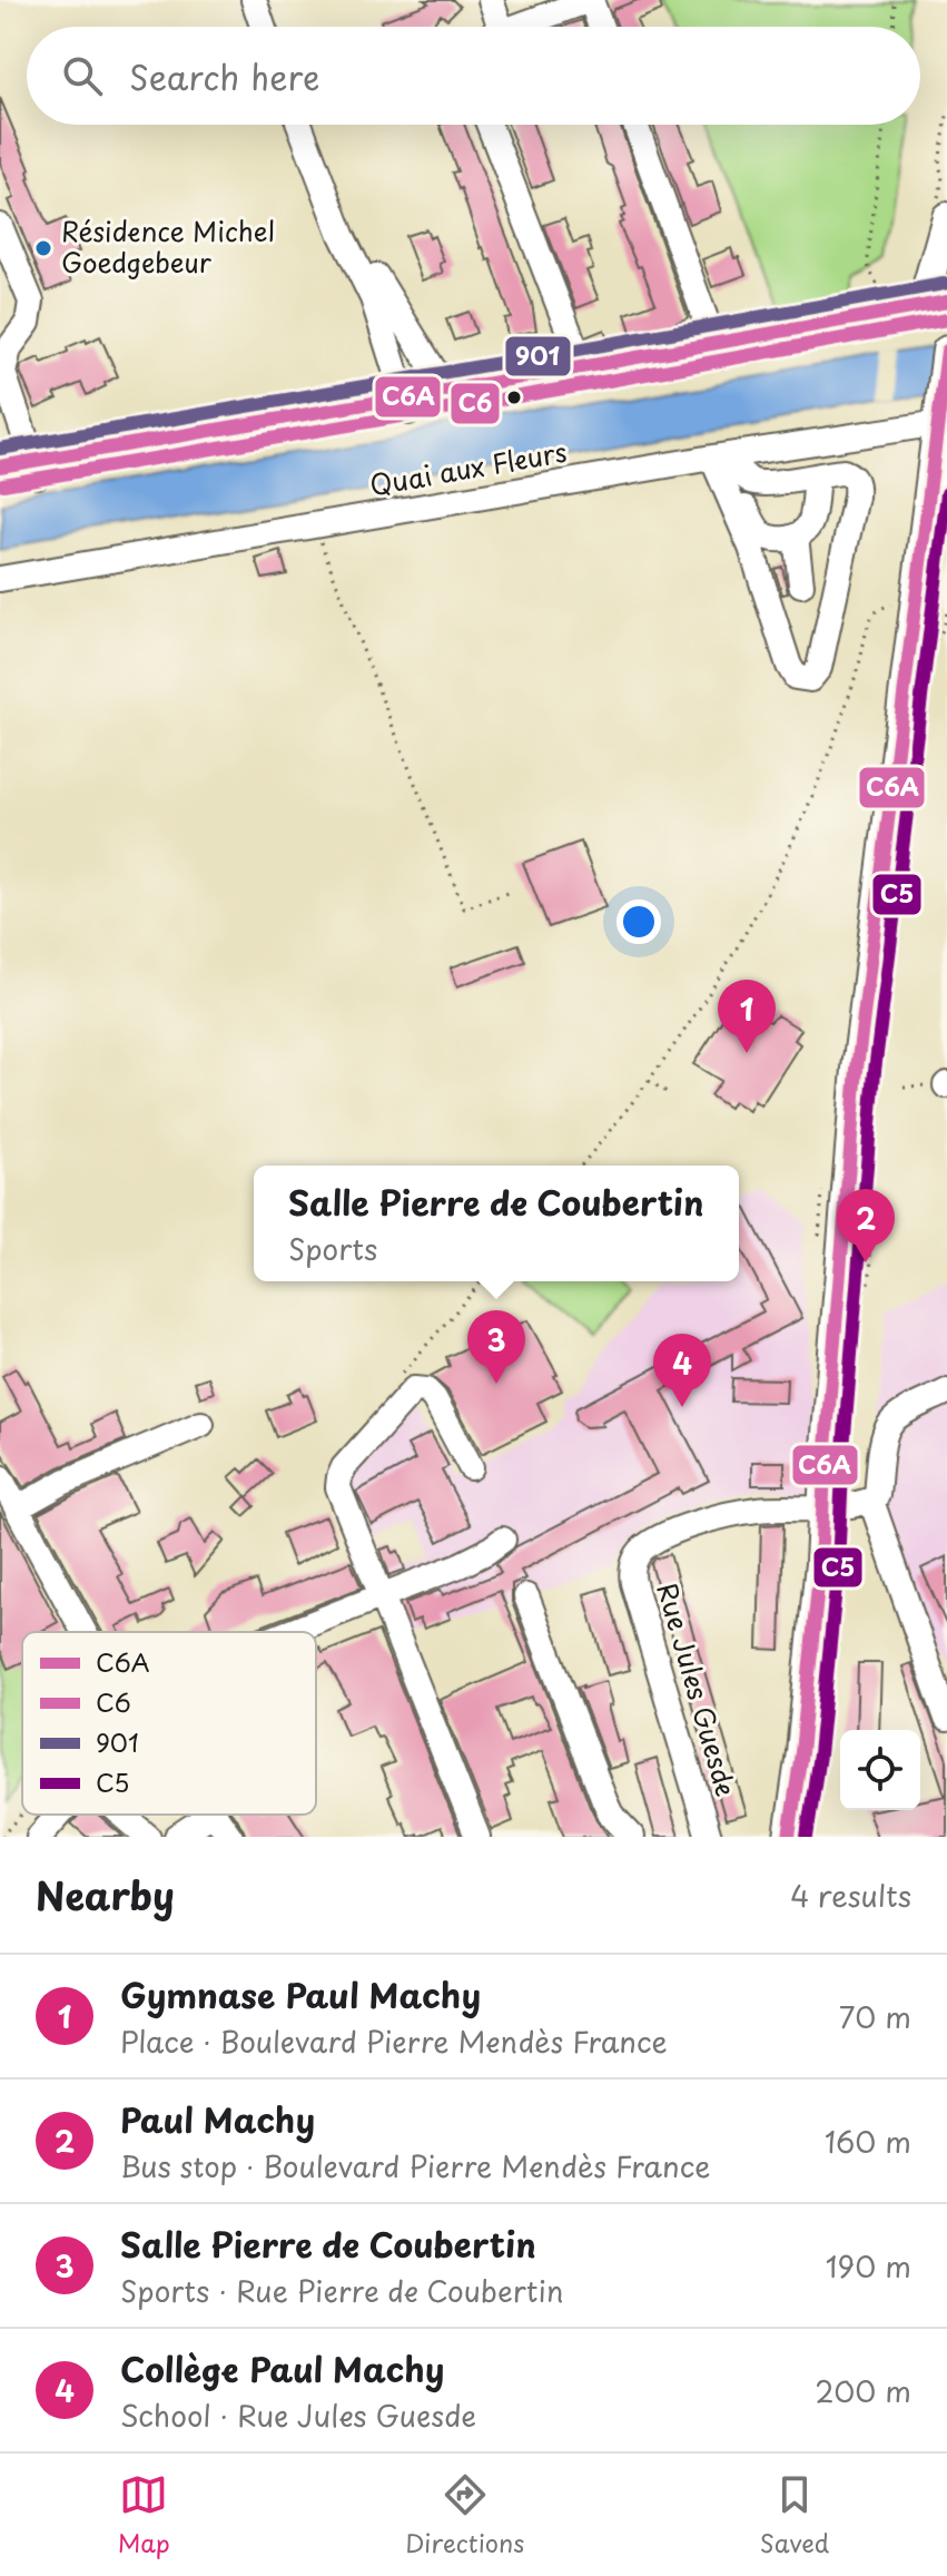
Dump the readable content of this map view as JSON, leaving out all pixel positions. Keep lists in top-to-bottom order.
{
  "streets": {
    "street": ["Quai aux Fleurs", "Rue Jules Guesde"]
  },
  "places": ["Résidence Michel Goedgebeur"],
  "lines": [
    "transit line 901",
    "transit line C6A",
    "transit line C6",
    "transit line C5"
  ],
  "legend": [
    "C6A",
    "C6",
    "901",
    "C5"
  ],
  "page": {
    "search": "Search here",
    "pins": [
      "1",
      "2",
      "3",
      "4"
    ],
    "popup": ["Salle Pierre de Coubertin", "Sports"],
    "heading": ["Nearby", "4 results"],
    "list": [
      {
        "mark": "1",
        "name": "Gymnase Paul Machy",
        "note": "Place · Boulevard Pierre Mendès France",
        "value": "70 m"
      },
      {
        "mark": "2",
        "name": "Paul Machy",
        "note": "Bus stop · Boulevard Pierre Mendès France",
        "value": "160 m"
      },
      {
        "mark": "3",
        "name": "Salle Pierre de Coubertin",
        "note": "Sports · Rue Pierre de Coubertin",
        "value": "190 m"
      },
      {
        "mark": "4",
        "name": "Collège Paul Machy",
        "note": "School · Rue Jules Guesde",
        "value": "200 m"
      }
    ],
    "nav": ["Map", "Directions", "Saved"]
  }
}
